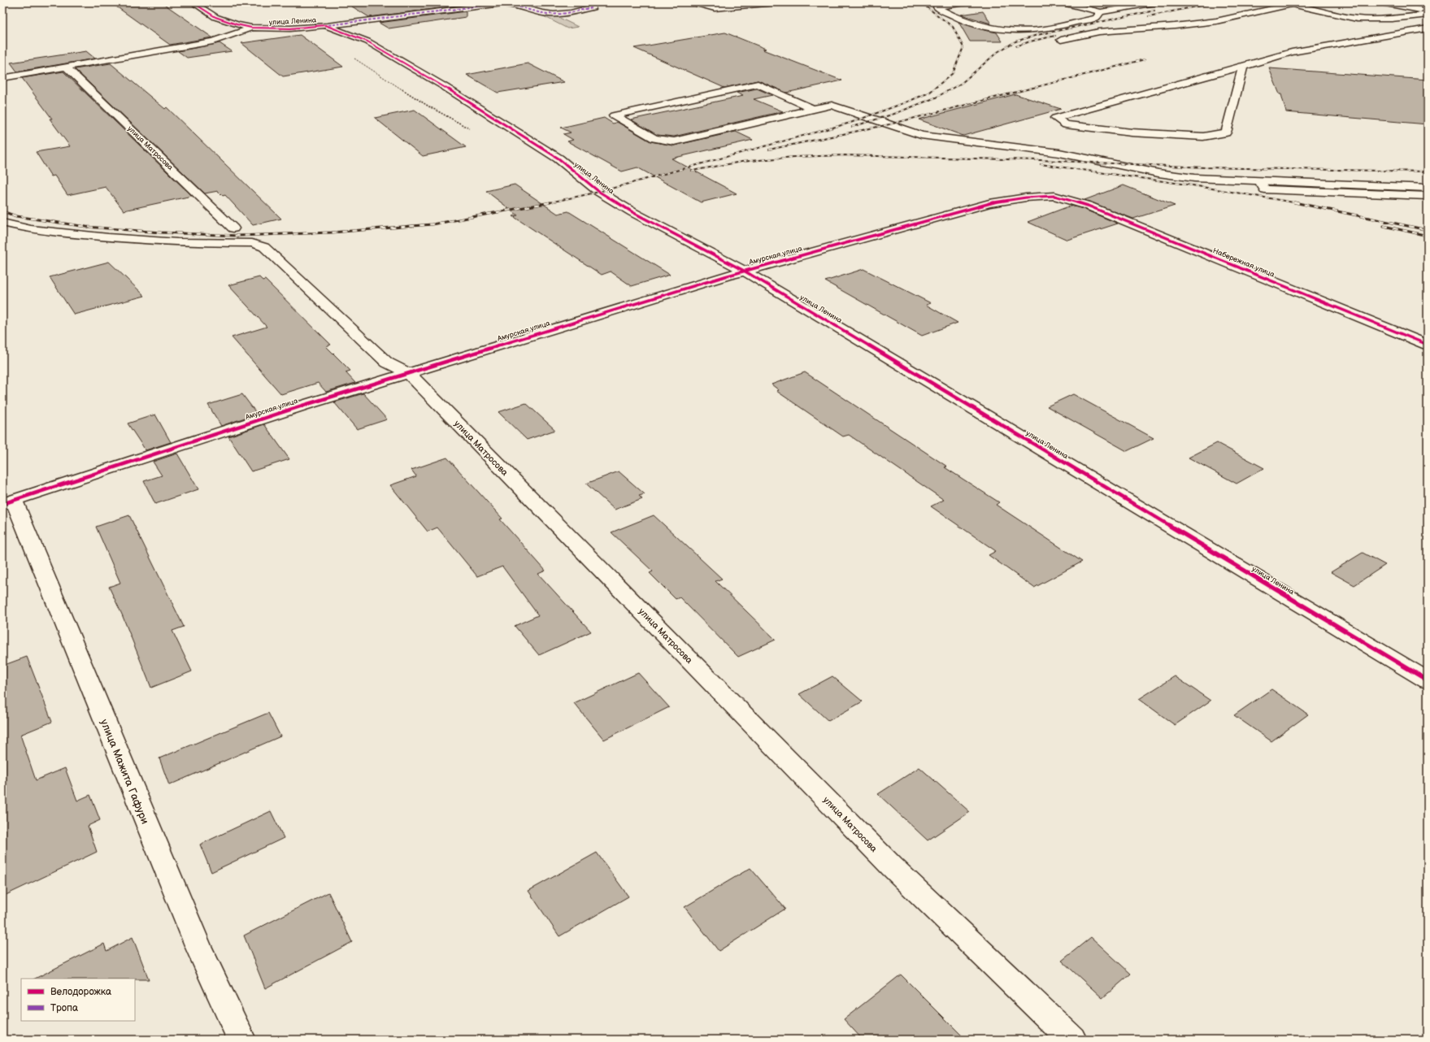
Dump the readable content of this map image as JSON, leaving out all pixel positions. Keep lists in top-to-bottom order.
{
  "streets": {
    "street": [
      "улица Ленина",
      "улица Матросова",
      "Амурская улица",
      "Набережная улица",
      "улица Мажита Гафури"
    ]
  },
  "crossings": [
    ["улица Ленина", "Амурская улица"],
    ["улица Матросова", "Амурская улица"],
    ["Амурская улица", "Набережная улица"],
    ["Амурская улица", "улица Мажита Гафури"]
  ],
  "legend": ["Велодорожка", "Тропа"]
}
